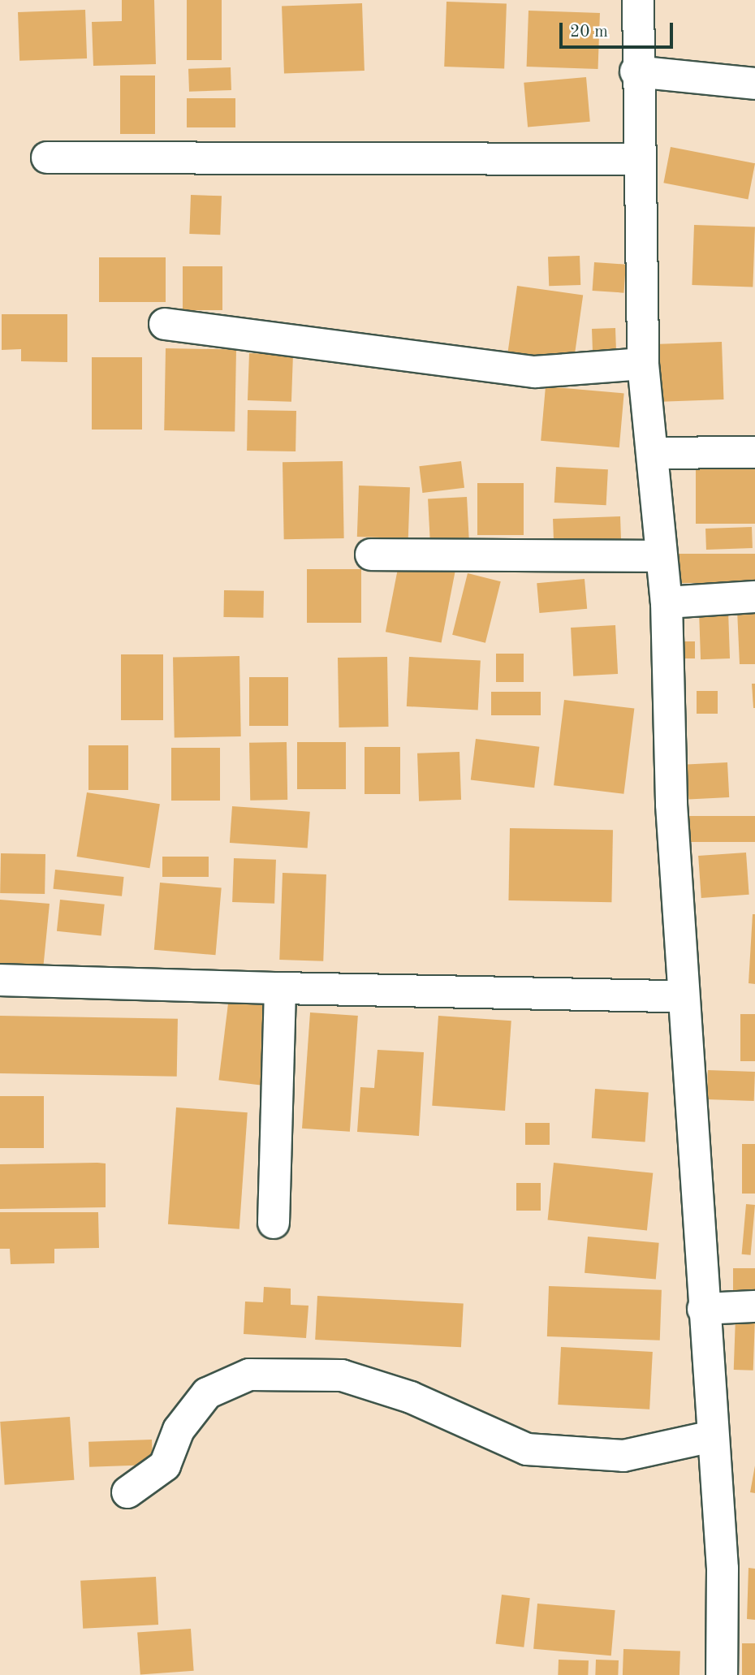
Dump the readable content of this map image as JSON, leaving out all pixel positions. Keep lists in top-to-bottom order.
{
  "scale_bar": "20 m"
}
